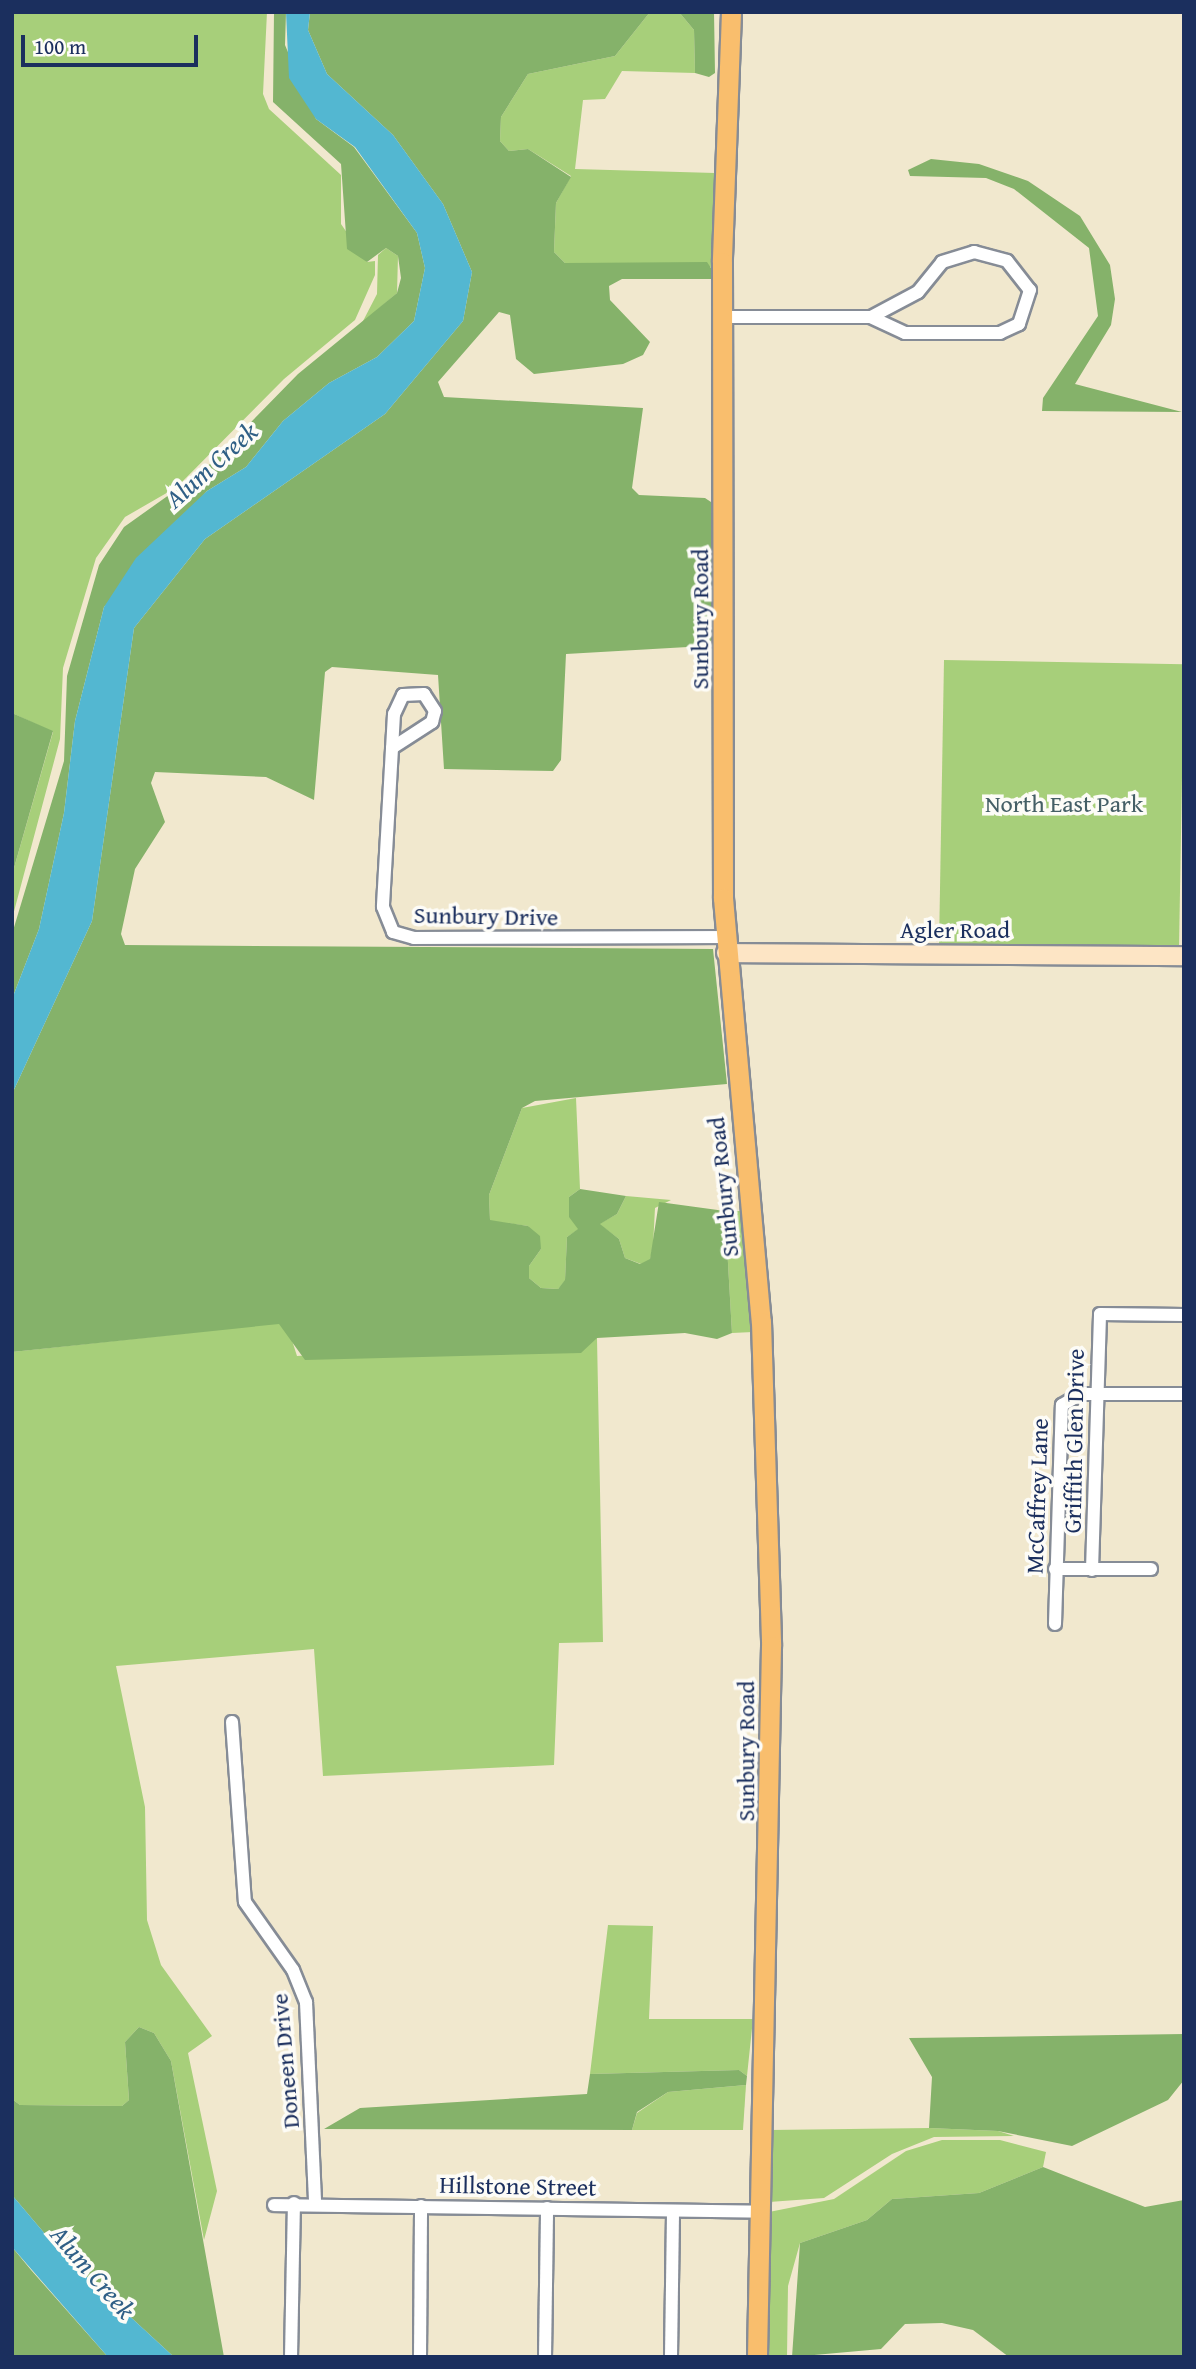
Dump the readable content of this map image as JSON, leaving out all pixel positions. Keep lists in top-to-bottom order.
{
  "streets": {
    "main road": ["Sunbury Road", "Agler Road"],
    "street": [
      "Sunbury Drive",
      "Griffith Glen Drive",
      "McCaffrey Lane",
      "Doneen Drive",
      "Hillstone Street"
    ]
  },
  "crossings": [
    ["Sunbury Road", "Sunbury Drive"],
    ["Sunbury Road", "Agler Road"],
    ["Sunbury Road", "Hillstone Street"],
    ["Sunbury Drive", "Agler Road"],
    ["Griffith Glen Drive", "McCaffrey Lane"],
    ["Doneen Drive", "Hillstone Street"]
  ],
  "water": ["Alum Creek"],
  "parks": ["North East Park"],
  "scale_bar": "100 m"
}
